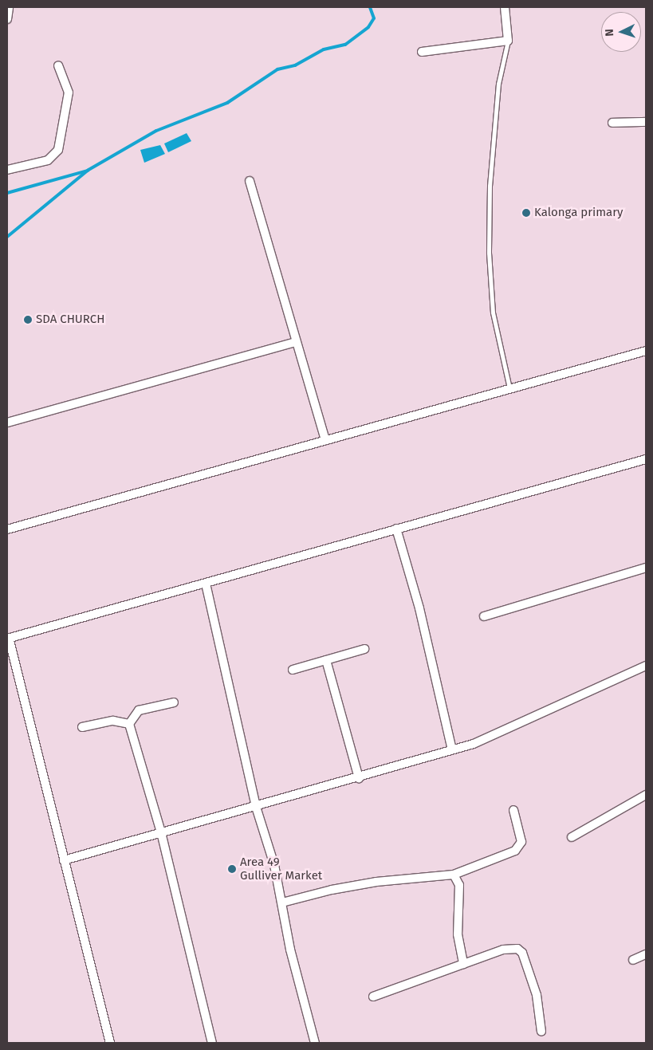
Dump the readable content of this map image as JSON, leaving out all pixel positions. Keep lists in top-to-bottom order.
{
  "places": ["Kalonga primary", "SDA CHURCH", "Area 49 Gulliver Market"],
  "north": "left"
}
